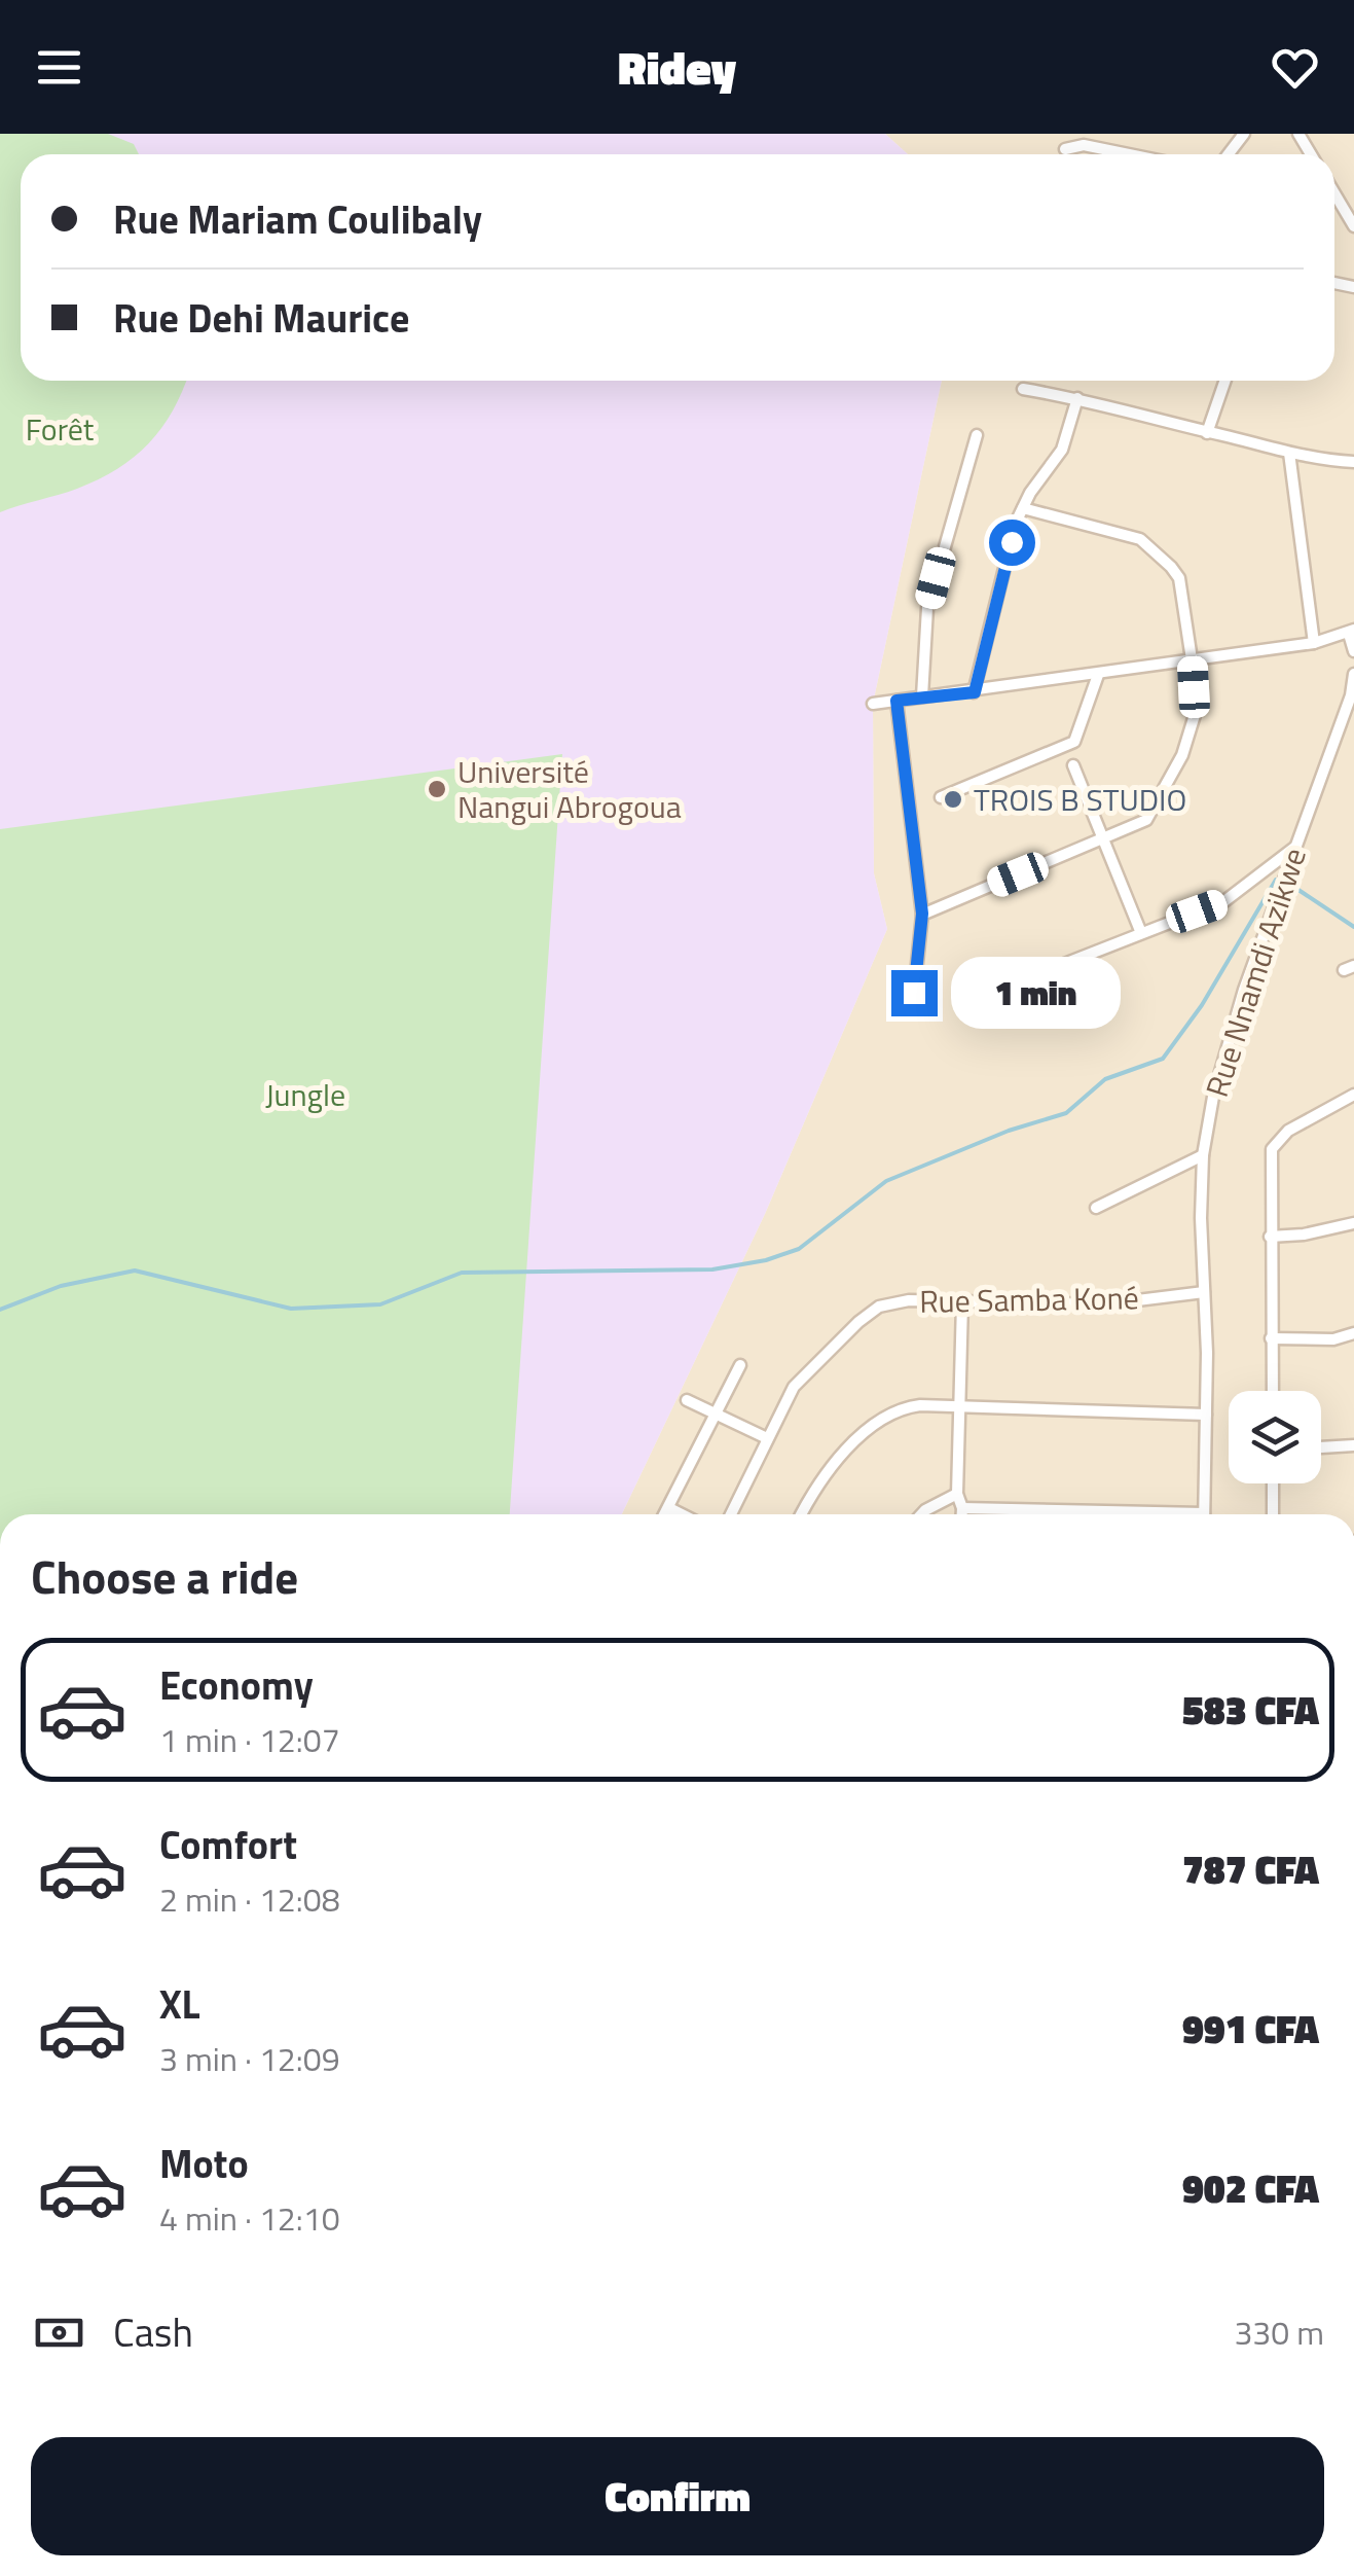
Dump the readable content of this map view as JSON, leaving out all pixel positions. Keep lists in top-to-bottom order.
{
  "streets": {
    "street": ["Rue Nnamdi Azikwe", "Rue Samba Koné"]
  },
  "crossings": [
    ["Rue Nnamdi Azikwe", "Rue Samba Koné"]
  ],
  "parks": ["Forêt", "Jungle"],
  "places": ["Université Nangui Abrogoua", "TROIS B STUDIO"],
  "page": {
    "header": "Ridey",
    "banner": ["Rue Mariam Coulibaly", "Rue Dehi Maurice"],
    "bubble": "1 min",
    "heading": "Choose a ride",
    "list": [
      {
        "name": "Economy",
        "note": "1 min · 12:07",
        "value": "583 CFA"
      },
      {
        "name": "Comfort",
        "note": "2 min · 12:08",
        "value": "787 CFA"
      },
      {
        "name": "XL",
        "note": "3 min · 12:09",
        "value": "991 CFA"
      },
      {
        "name": "Moto",
        "note": "4 min · 12:10",
        "value": "902 CFA"
      }
    ],
    "pay": ["Cash", "330 m"],
    "buttons": "Confirm"
  }
}
